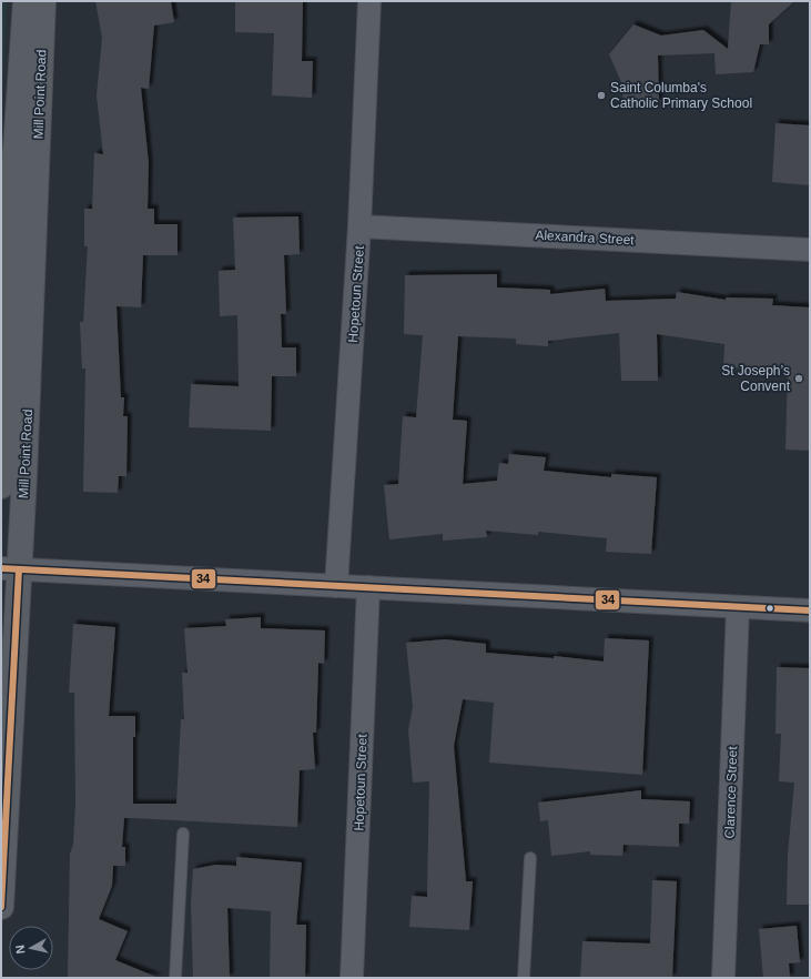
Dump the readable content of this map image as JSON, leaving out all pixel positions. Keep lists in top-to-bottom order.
{
  "streets": {
    "main road": ["Mill Point Road"],
    "street": ["Alexandra Street", "Hopetoun Street", "Clarence Street"]
  },
  "crossings": [
    ["Alexandra Street", "Hopetoun Street"]
  ],
  "places": ["Saint Columba's Catholic Primary School", "St Joseph’s Convent"],
  "lines": ["transit line 34"],
  "north": "left"
}
